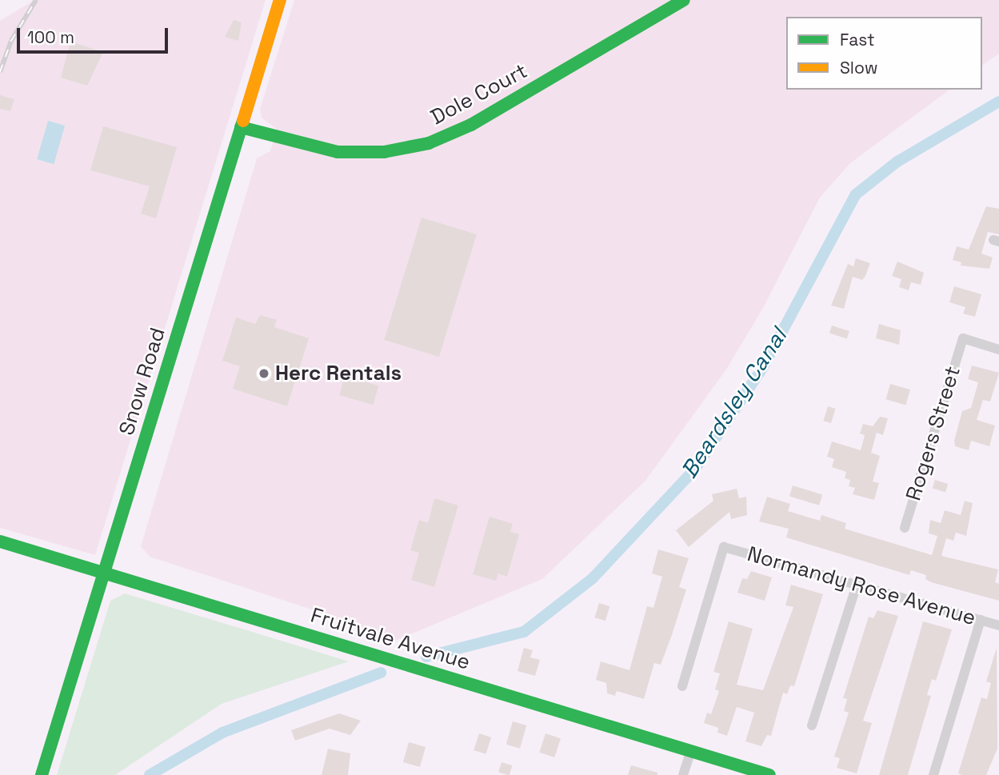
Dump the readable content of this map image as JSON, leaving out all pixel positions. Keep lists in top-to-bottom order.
{
  "streets": {
    "main road": ["Dole Court", "Snow Road", "Fruitvale Avenue"],
    "street": ["Rogers Street", "Normandy Rose Avenue"]
  },
  "crossings": [
    ["Dole Court", "Snow Road"],
    ["Snow Road", "Fruitvale Avenue"]
  ],
  "water": ["Beardsley Canal"],
  "places": ["Herc Rentals"],
  "legend": ["Fast", "Slow"],
  "scale_bar": "100 m"
}
